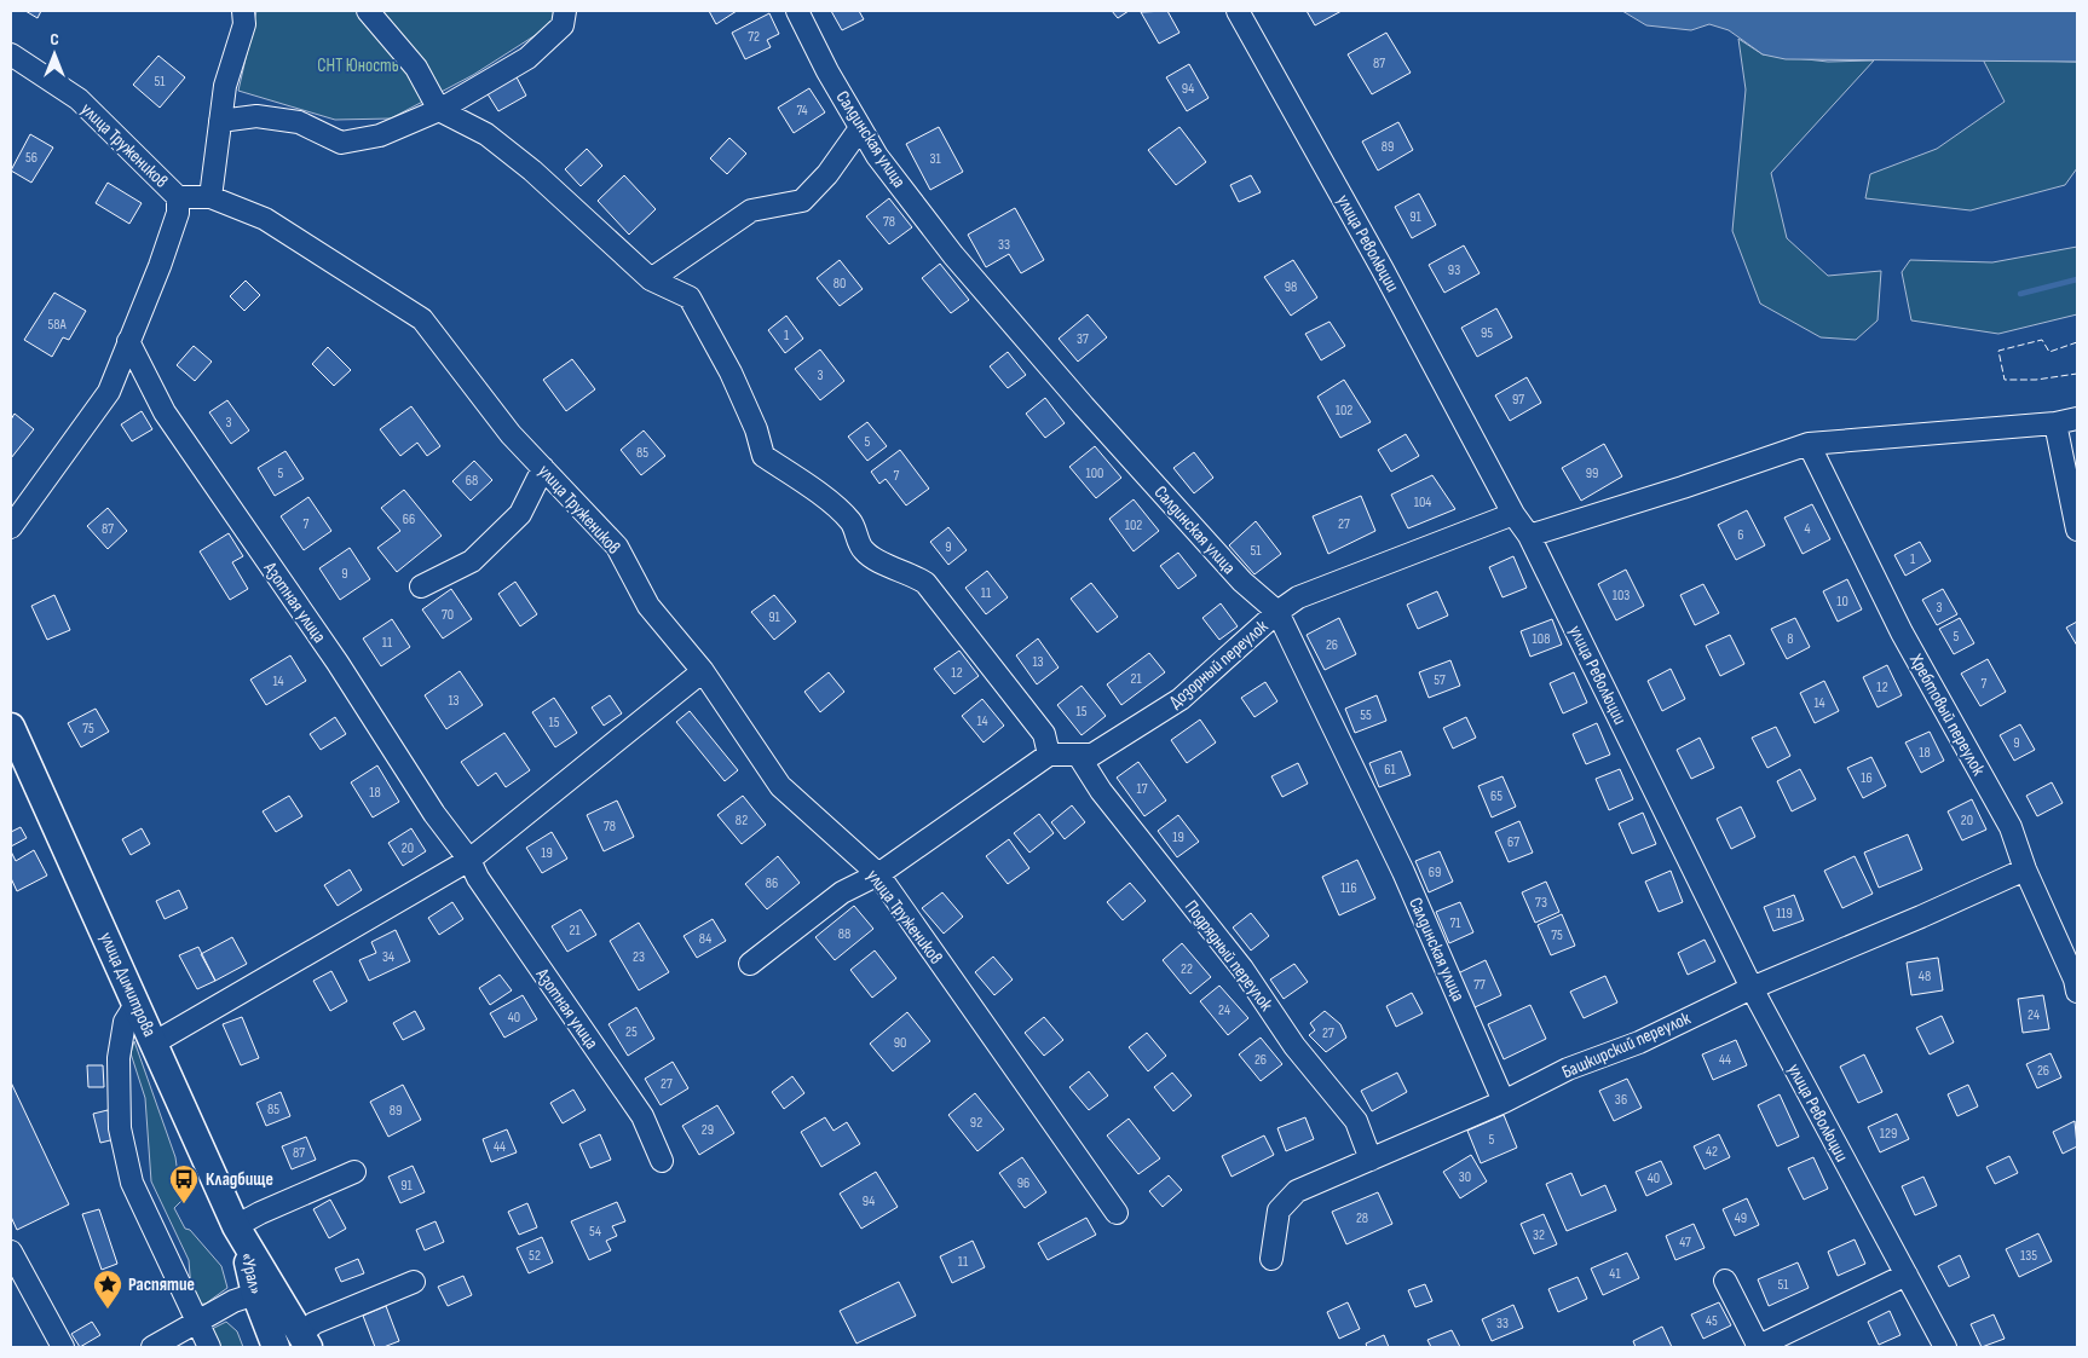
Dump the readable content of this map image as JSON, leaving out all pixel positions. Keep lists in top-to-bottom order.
{
  "streets": {
    "main road": ["улица Димитрова", "«Урал»"],
    "street": [
      "Салдинская улица",
      "улица Тружеников",
      "улица Революции",
      "Азотная улица",
      "Дозорный переулок",
      "Хребтовый переулок",
      "Подрядный переулок",
      "Башкирский переулок"
    ]
  },
  "crossings": [
    ["Салдинская улица", "Дозорный переулок"],
    ["Салдинская улица", "Башкирский переулок"],
    ["улица Революции", "Дозорный переулок"],
    ["улица Революции", "Башкирский переулок"],
    ["Дозорный переулок", "Подрядный переулок"],
    ["Хребтовый переулок", "Башкирский переулок"],
    ["Подрядный переулок", "Башкирский переулок"],
    ["улица Димитрова", "«Урал»"]
  ],
  "parks": ["СНТ Юность"],
  "places": {
    "bus stop": ["Кладбище"],
    "place": ["Распятие"]
  },
  "house_numbers": [
    "72",
    "87",
    "51",
    "94",
    "74",
    "89",
    "56",
    "31",
    "91",
    "78",
    "33",
    "93",
    "80",
    "98",
    "58А",
    "95",
    "1",
    "37",
    "3",
    "97",
    "102",
    "3",
    "5",
    "85",
    "5",
    "100",
    "99",
    "7",
    "68",
    "104",
    "66",
    "7",
    "27",
    "102",
    "87",
    "4",
    "6",
    "9",
    "51",
    "1",
    "9",
    "11",
    "103",
    "10",
    "3",
    "70",
    "91",
    "5",
    "108",
    "8",
    "11",
    "26",
    "13",
    "12",
    "21",
    "57",
    "14",
    "7",
    "12",
    "13",
    "14",
    "15",
    "55",
    "14",
    "15",
    "75",
    "9",
    "18",
    "61",
    "16",
    "17",
    "18",
    "65",
    "82",
    "20",
    "78",
    "19",
    "67",
    "20",
    "19",
    "69",
    "86",
    "116",
    "73",
    "119",
    "71",
    "21",
    "88",
    "75",
    "84",
    "34",
    "23",
    "22",
    "48",
    "77",
    "24",
    "24",
    "40",
    "25",
    "27",
    "90",
    "26",
    "44",
    "26",
    "27",
    "36",
    "85",
    "89",
    "92",
    "29",
    "129",
    "5",
    "44",
    "42",
    "87",
    "30",
    "40",
    "96",
    "91",
    "94",
    "28",
    "49",
    "54",
    "32",
    "47",
    "52",
    "135",
    "11",
    "41",
    "51",
    "45",
    "33"
  ],
  "north": "top"
}
